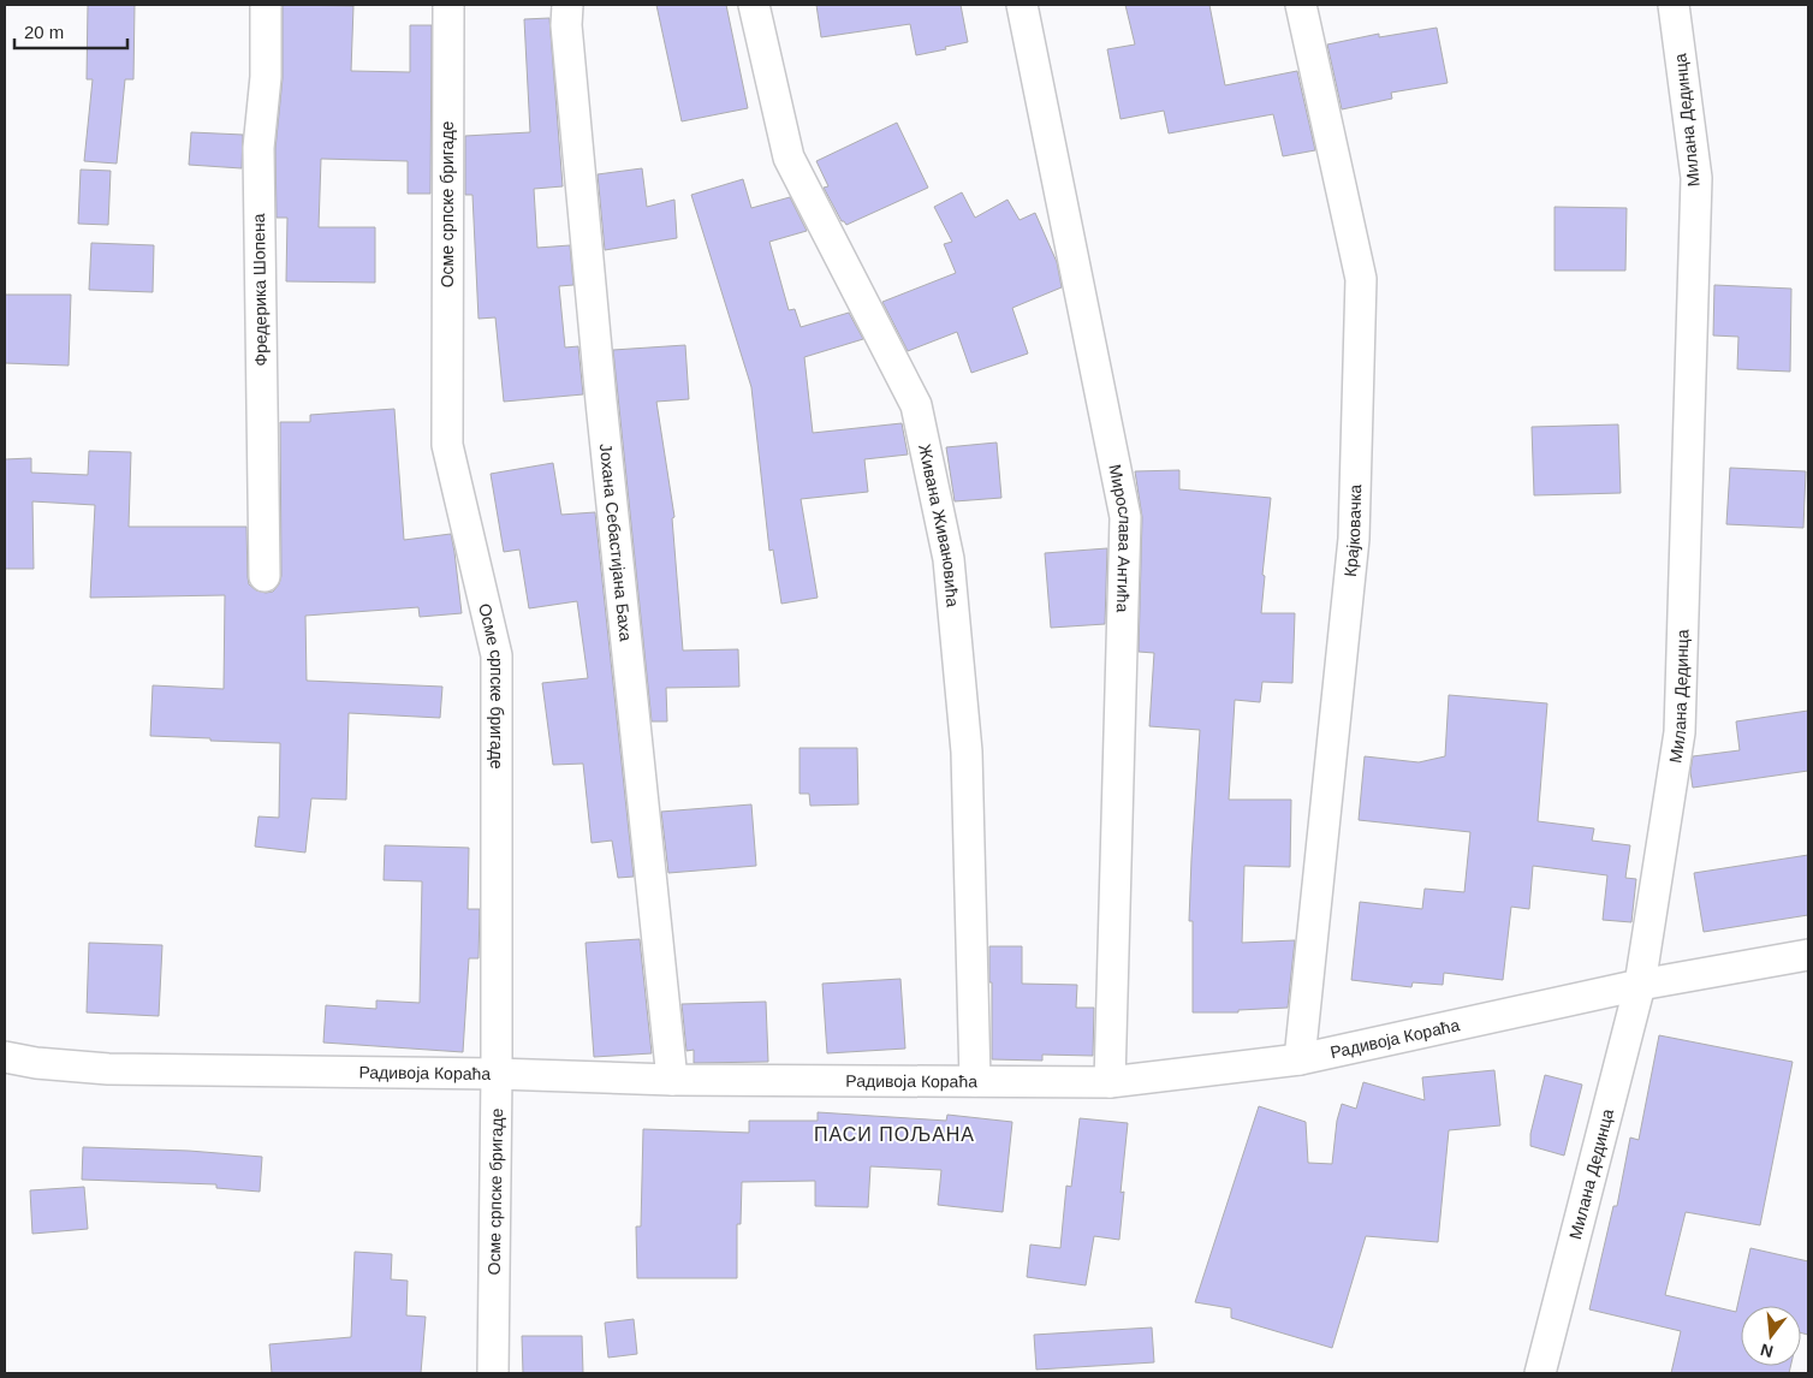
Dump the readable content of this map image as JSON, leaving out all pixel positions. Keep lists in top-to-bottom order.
{
  "streets": {
    "street": [
      "Милана Дединца",
      "Осме српске бригаде",
      "Фредерика Шопена",
      "Живана Живановића",
      "Крајковачка",
      "Мирослава Антића",
      "Јохана Себастијана Баха",
      "Радивоја Кораћа"
    ]
  },
  "crossings": [
    ["Милана Дединца", "Радивоја Кораћа"],
    ["Осме српске бригаде", "Радивоја Кораћа"],
    ["Живана Живановића", "Радивоја Кораћа"],
    ["Крајковачка", "Радивоја Кораћа"],
    ["Мирослава Антића", "Радивоја Кораћа"],
    ["Јохана Себастијана Баха", "Радивоја Кораћа"]
  ],
  "districts": ["ПАСИ ПОЉАНА"],
  "scale_bar": "20 m",
  "north": "bottom"
}
